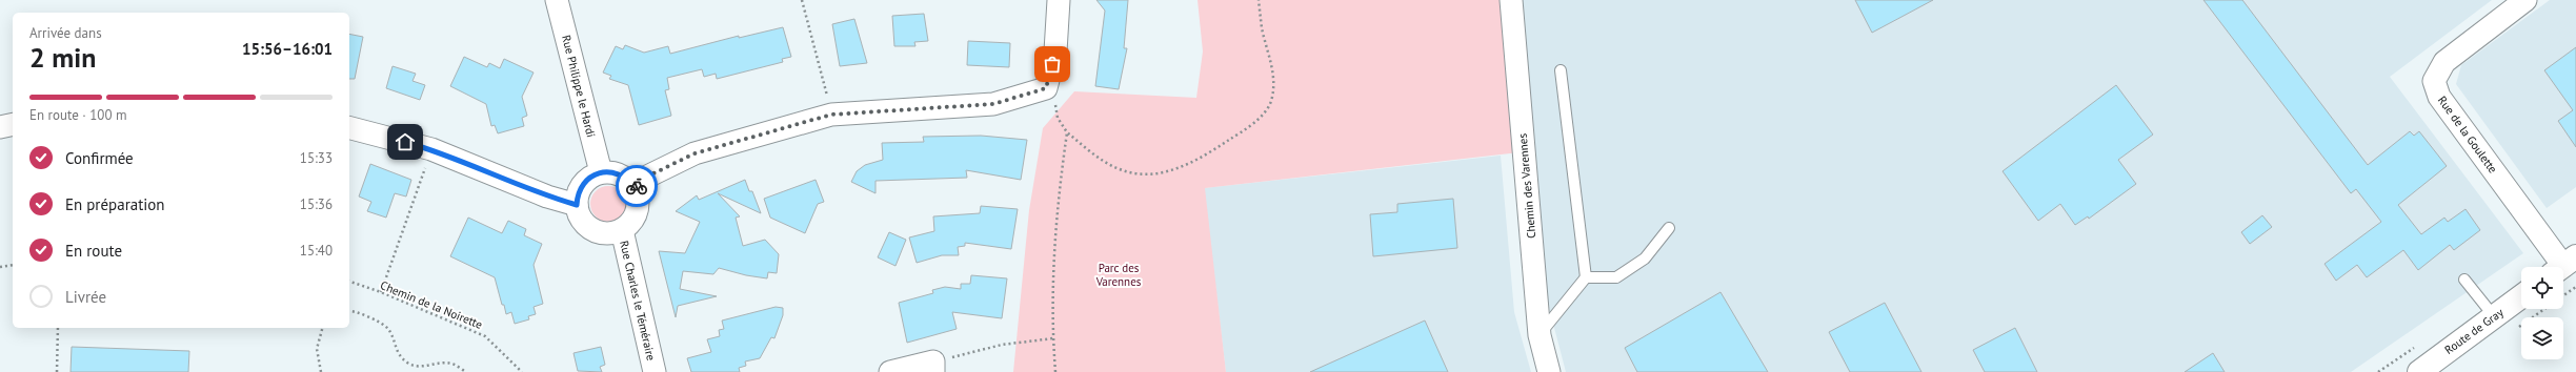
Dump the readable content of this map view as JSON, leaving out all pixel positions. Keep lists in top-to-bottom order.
{
  "streets": {
    "main road": ["Route de Gray"],
    "street": [
      "Rue Philippe le Hardi",
      "Rue de la Goulette",
      "Chemin des Varennes",
      "Rue Charles le Téméraire"
    ],
    "path": ["Chemin de la Noirette"]
  },
  "crossings": [
    ["Rue Philippe le Hardi", "Rue Charles le Téméraire"]
  ],
  "parks": ["Parc des Varennes"],
  "page": {
    "heading": ["2 min", "Arrivée dans", "15:56–16:01"],
    "bar": "En route · 100 m",
    "list": [
      ["Confirmée", "15:33"],
      ["En préparation", "15:36"],
      ["En route", "15:40"],
      "Livrée"
    ]
  }
}
